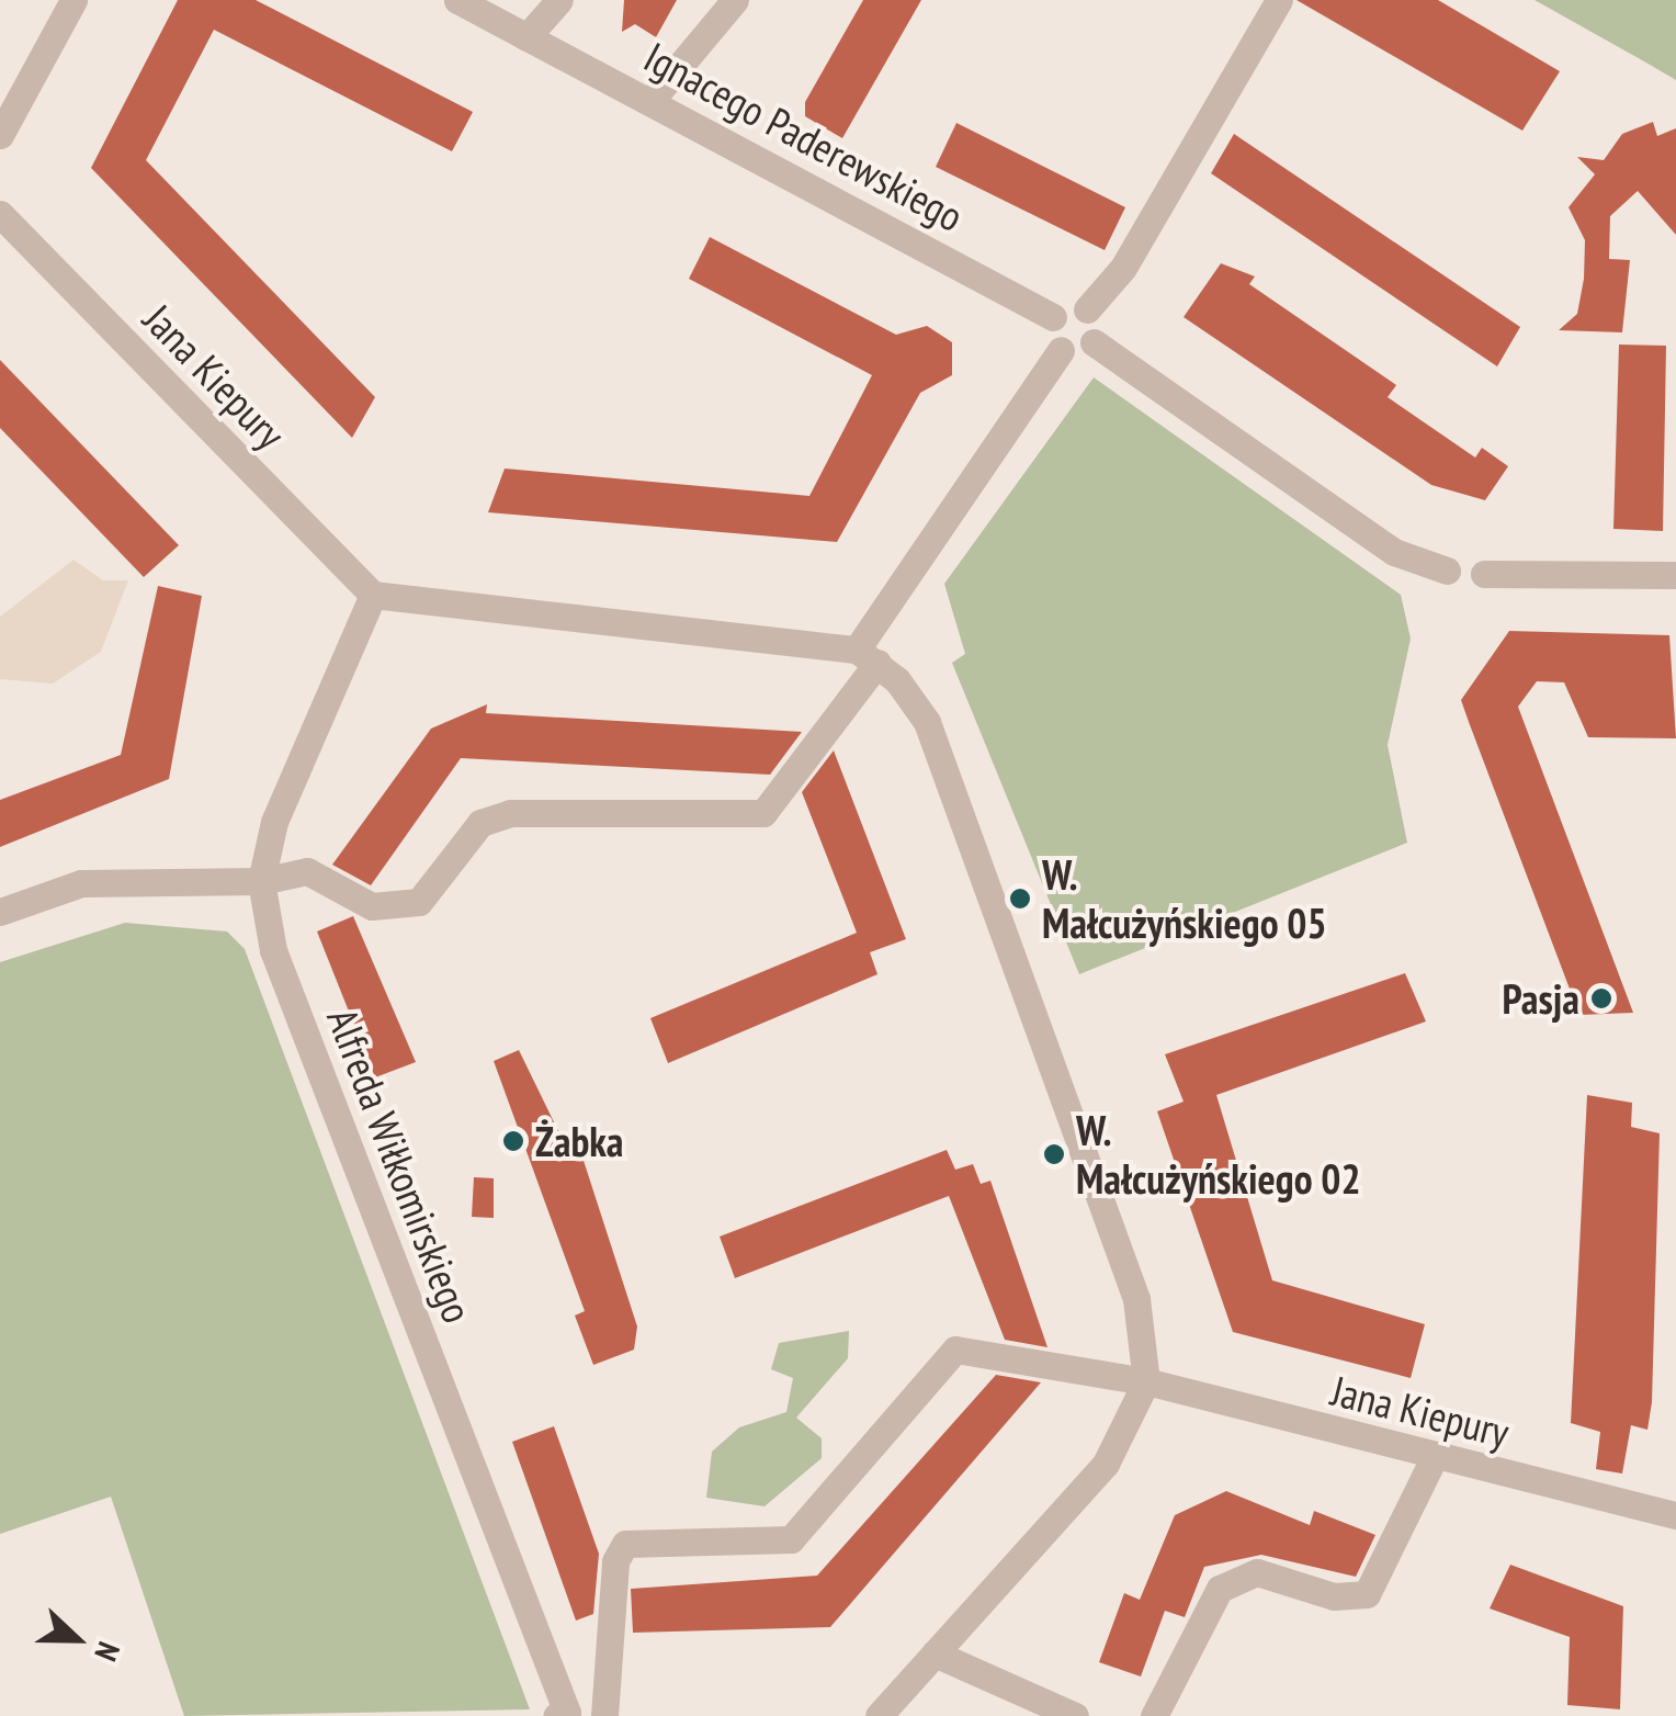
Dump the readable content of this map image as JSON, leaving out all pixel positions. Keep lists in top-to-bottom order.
{
  "streets": {
    "street": ["Ignacego Paderewskiego", "Jana Kiepury", "Alfreda Wiłkomirskiego"]
  },
  "places": [
    "W. Małcużyńskiego 05",
    "Pasja",
    "Żabka",
    "W. Małcużyńskiego 02"
  ],
  "north": "right"
}
